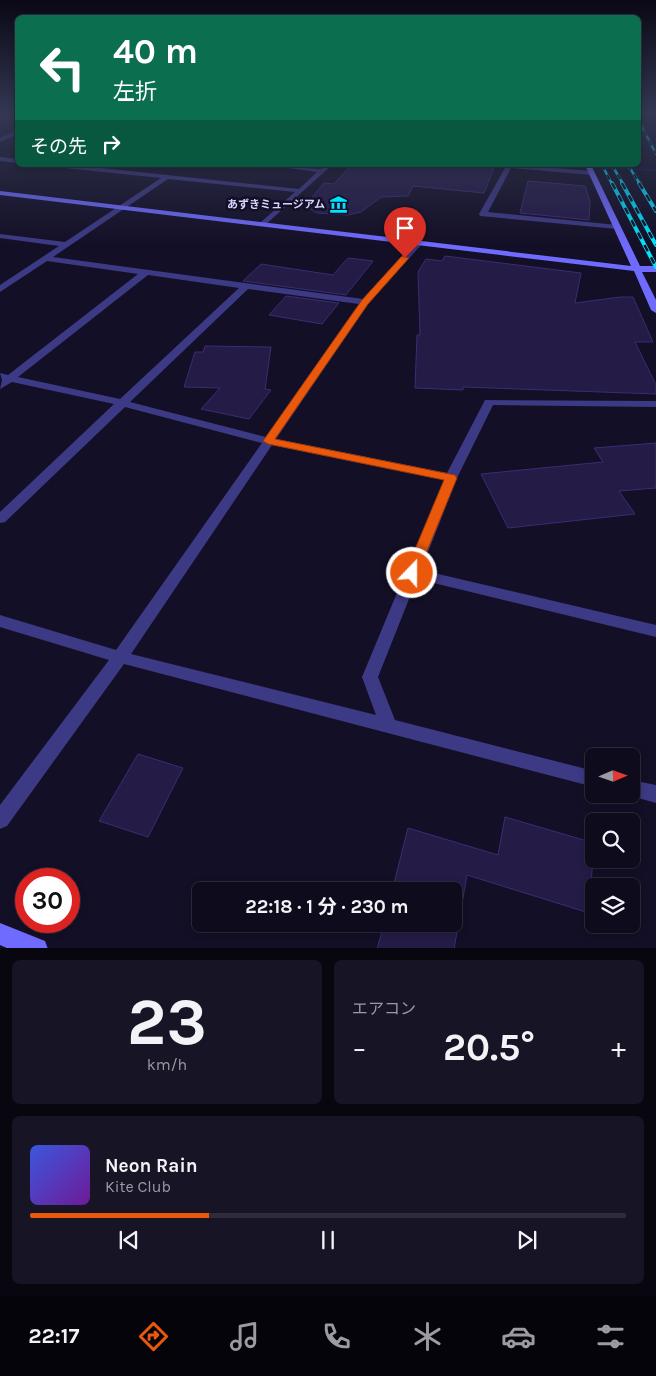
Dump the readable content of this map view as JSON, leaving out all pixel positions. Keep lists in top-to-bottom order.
{
  "places": {
    "museum": ["あずきミュージアム"]
  },
  "north": "right",
  "page": {
    "turn": ["40 m", "左折"],
    "then": "その先",
    "limit": "30",
    "trip": "22:18 · 1 分 · 230 m",
    "tile": [
      ["23", "km/h"],
      "エアコン"
    ],
    "heat": ["−", "20.5°", "+"],
    "song": ["Neon Rain", "Kite Club"],
    "tabs": "22:17"
  }
}
